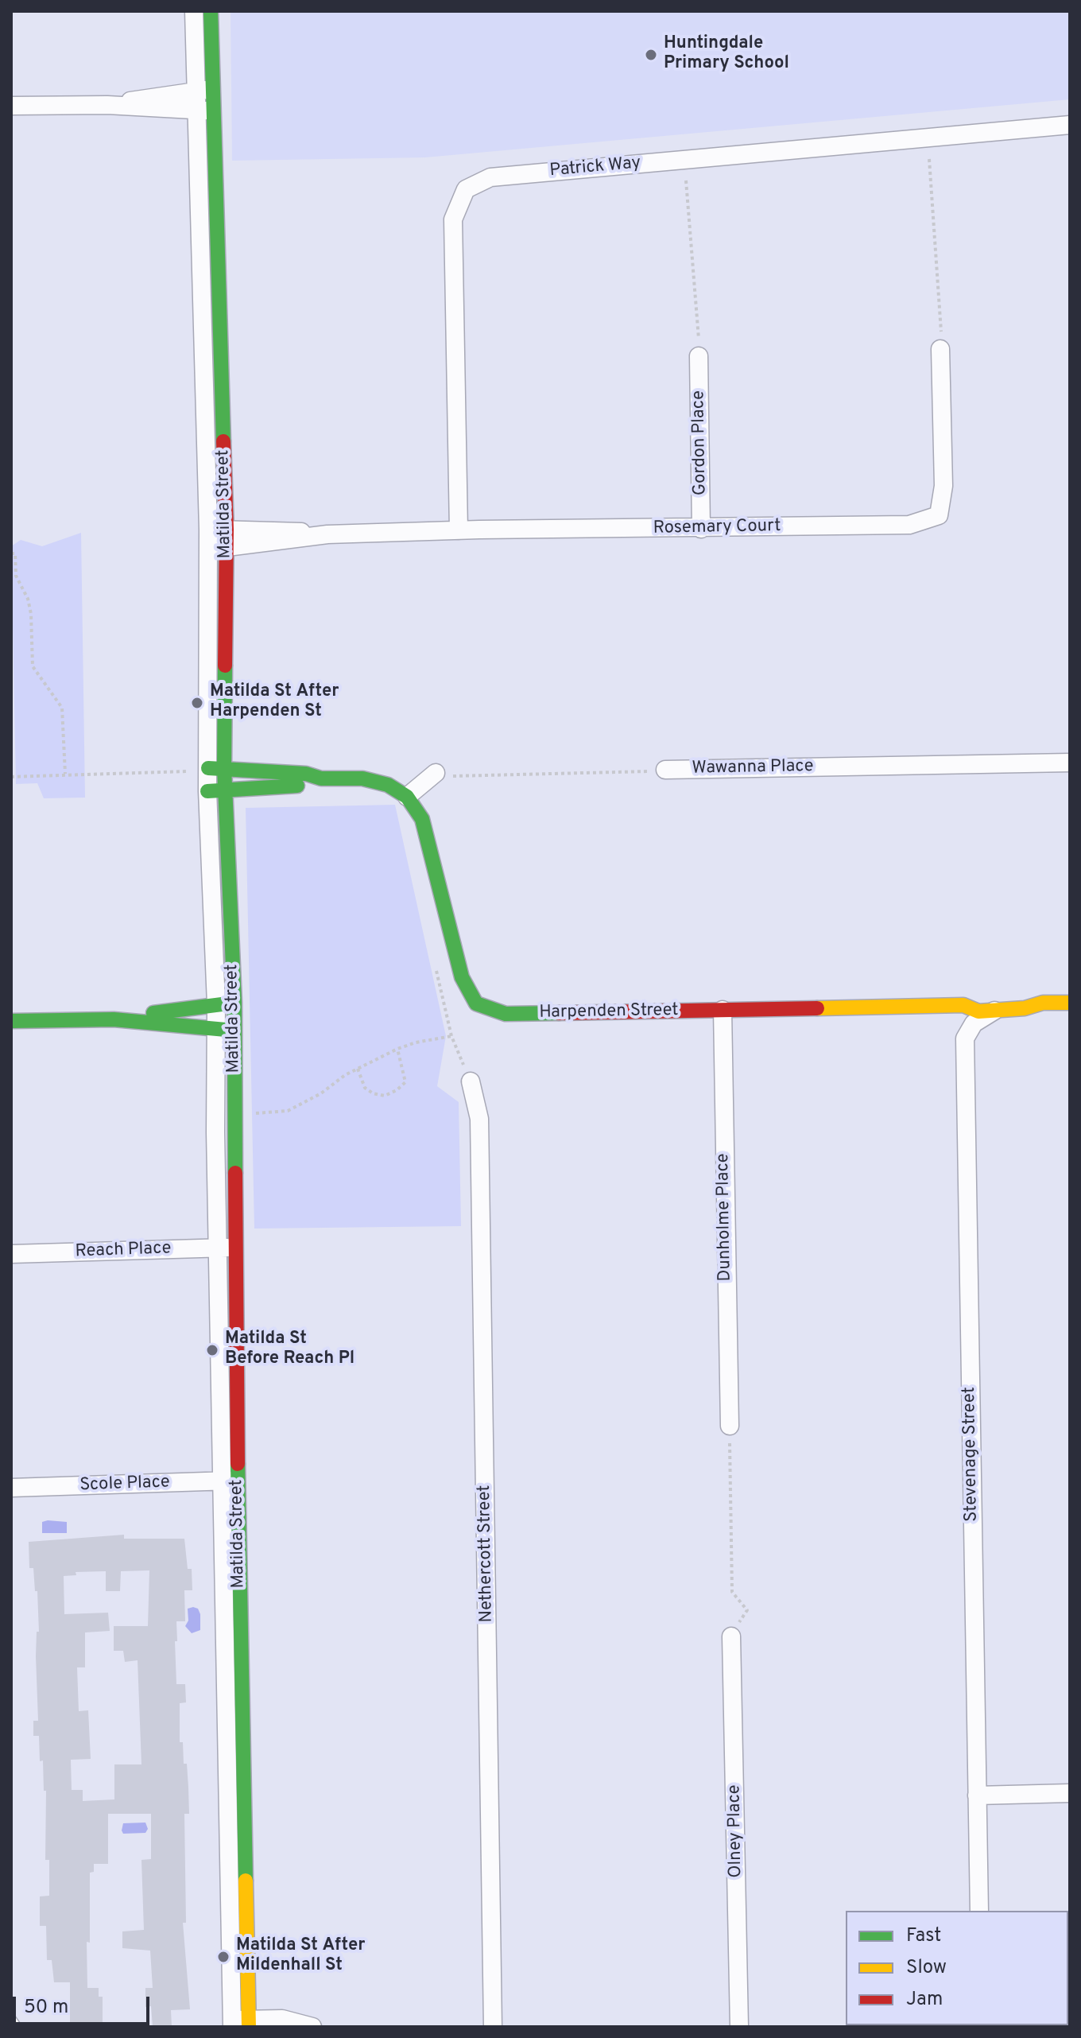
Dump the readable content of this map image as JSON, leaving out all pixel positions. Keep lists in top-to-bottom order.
{
  "streets": {
    "street": [
      "Patrick Way",
      "Gordon Place",
      "Matilda Street",
      "Rosemary Court",
      "Wawanna Place",
      "Harpenden Street",
      "Dunholme Place",
      "Reach Place",
      "Stevenage Street",
      "Scole Place",
      "Nethercott Street",
      "Olney Place"
    ]
  },
  "crossings": [
    ["Patrick Way", "Rosemary Court"],
    ["Gordon Place", "Rosemary Court"],
    ["Matilda Street", "Rosemary Court"],
    ["Matilda Street", "Reach Place"],
    ["Matilda Street", "Scole Place"],
    ["Harpenden Street", "Dunholme Place"],
    ["Harpenden Street", "Stevenage Street"]
  ],
  "places": [
    "Huntingdale Primary School",
    "Matilda St After Harpenden St",
    "Matilda St Before Reach Pl",
    "Matilda St After Mildenhall St"
  ],
  "legend": ["Fast", "Slow", "Jam"],
  "scale_bar": "50 m"
}
